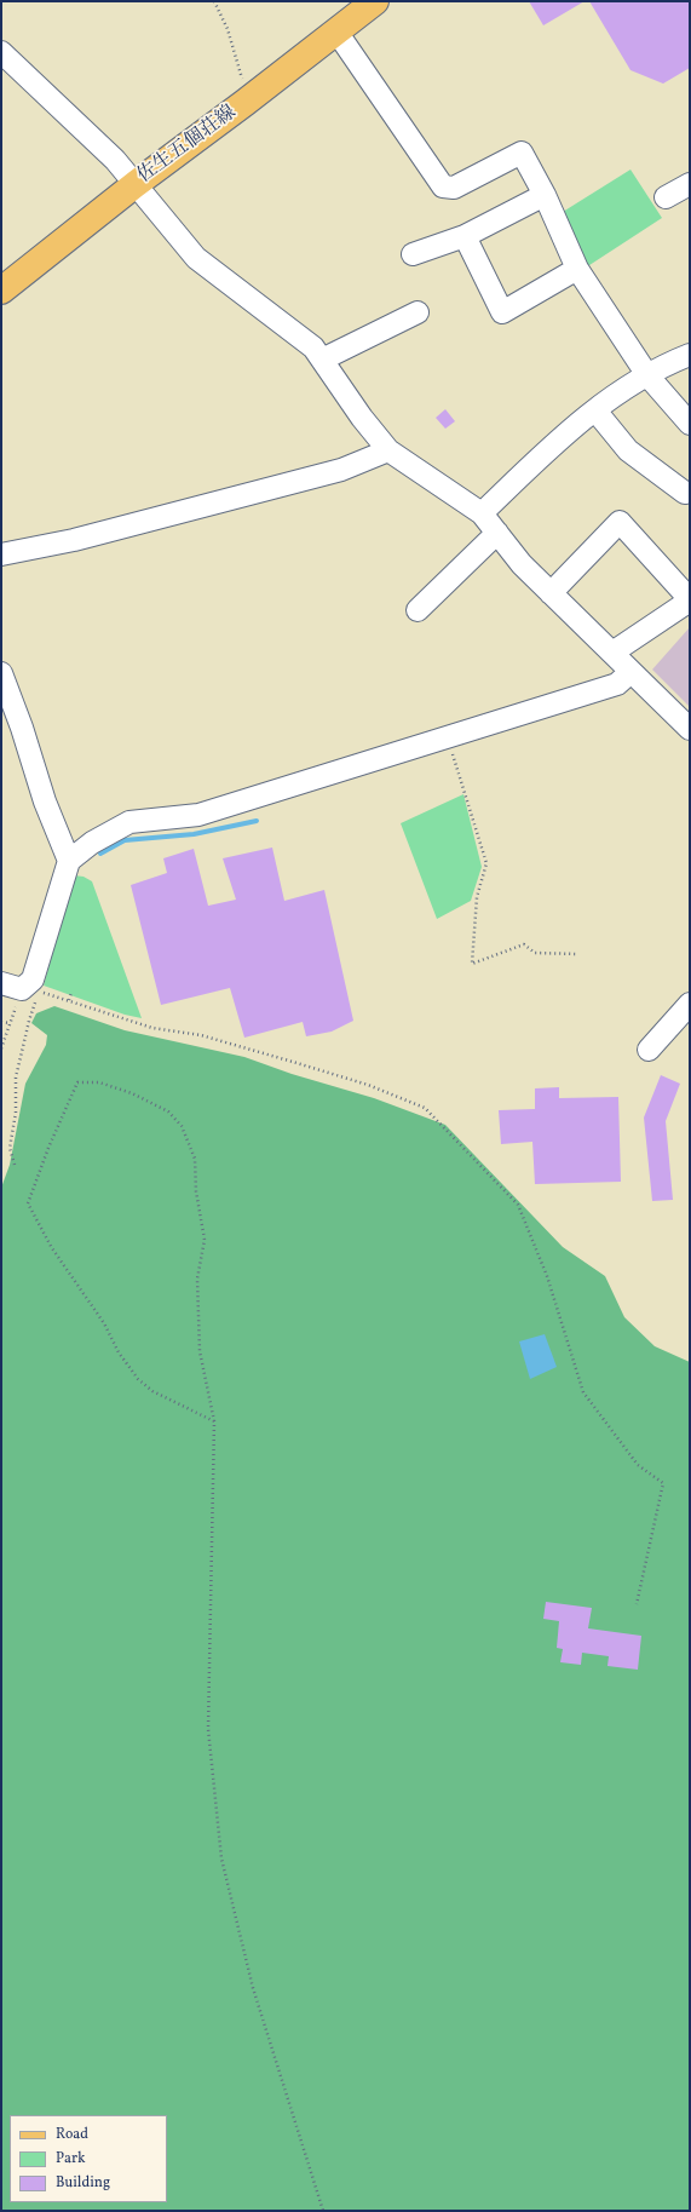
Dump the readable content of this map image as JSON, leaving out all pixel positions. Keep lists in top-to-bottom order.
{
  "streets": {
    "main road": ["佐生五個荘線"]
  },
  "legend": ["Road", "Park", "Building"]
}
